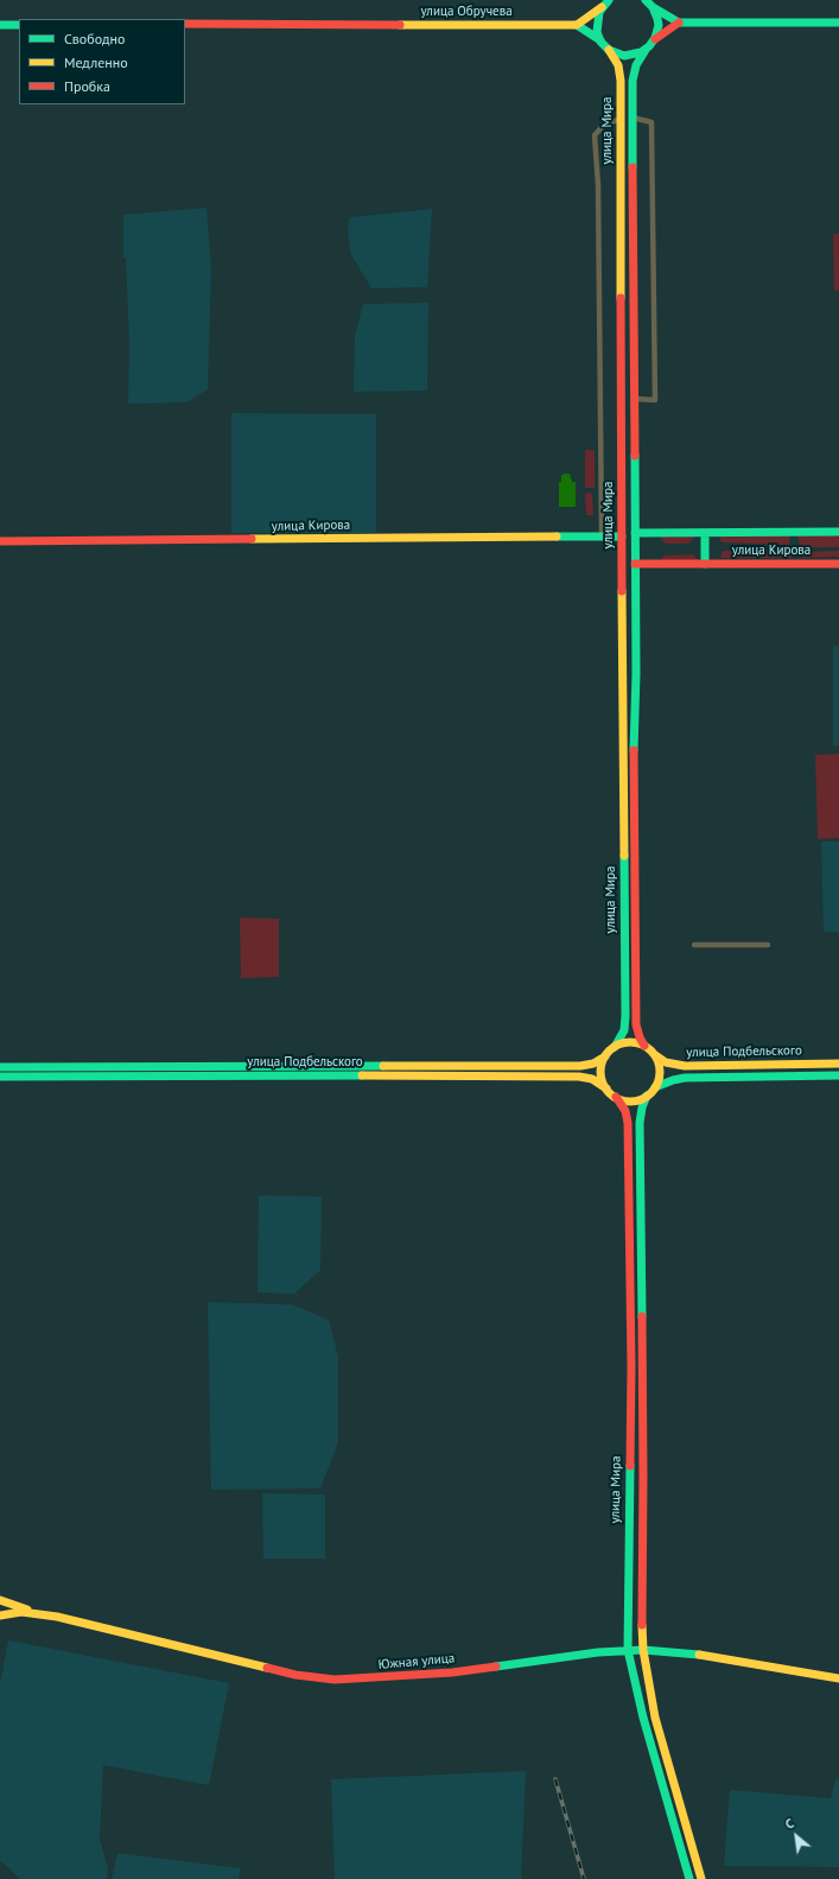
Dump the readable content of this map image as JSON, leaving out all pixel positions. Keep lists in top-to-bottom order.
{
  "streets": {
    "main road": [
      "улица Обручева",
      "улица Мира",
      "улица Кирова",
      "улица Подбельского",
      "Южная улица"
    ]
  },
  "crossings": [
    ["улица Мира", "улица Кирова"],
    ["улица Мира", "улица Подбельского"],
    ["улица Мира", "Южная улица"]
  ],
  "legend": ["Свободно", "Медленно", "Пробка"],
  "north": "top left"
}
